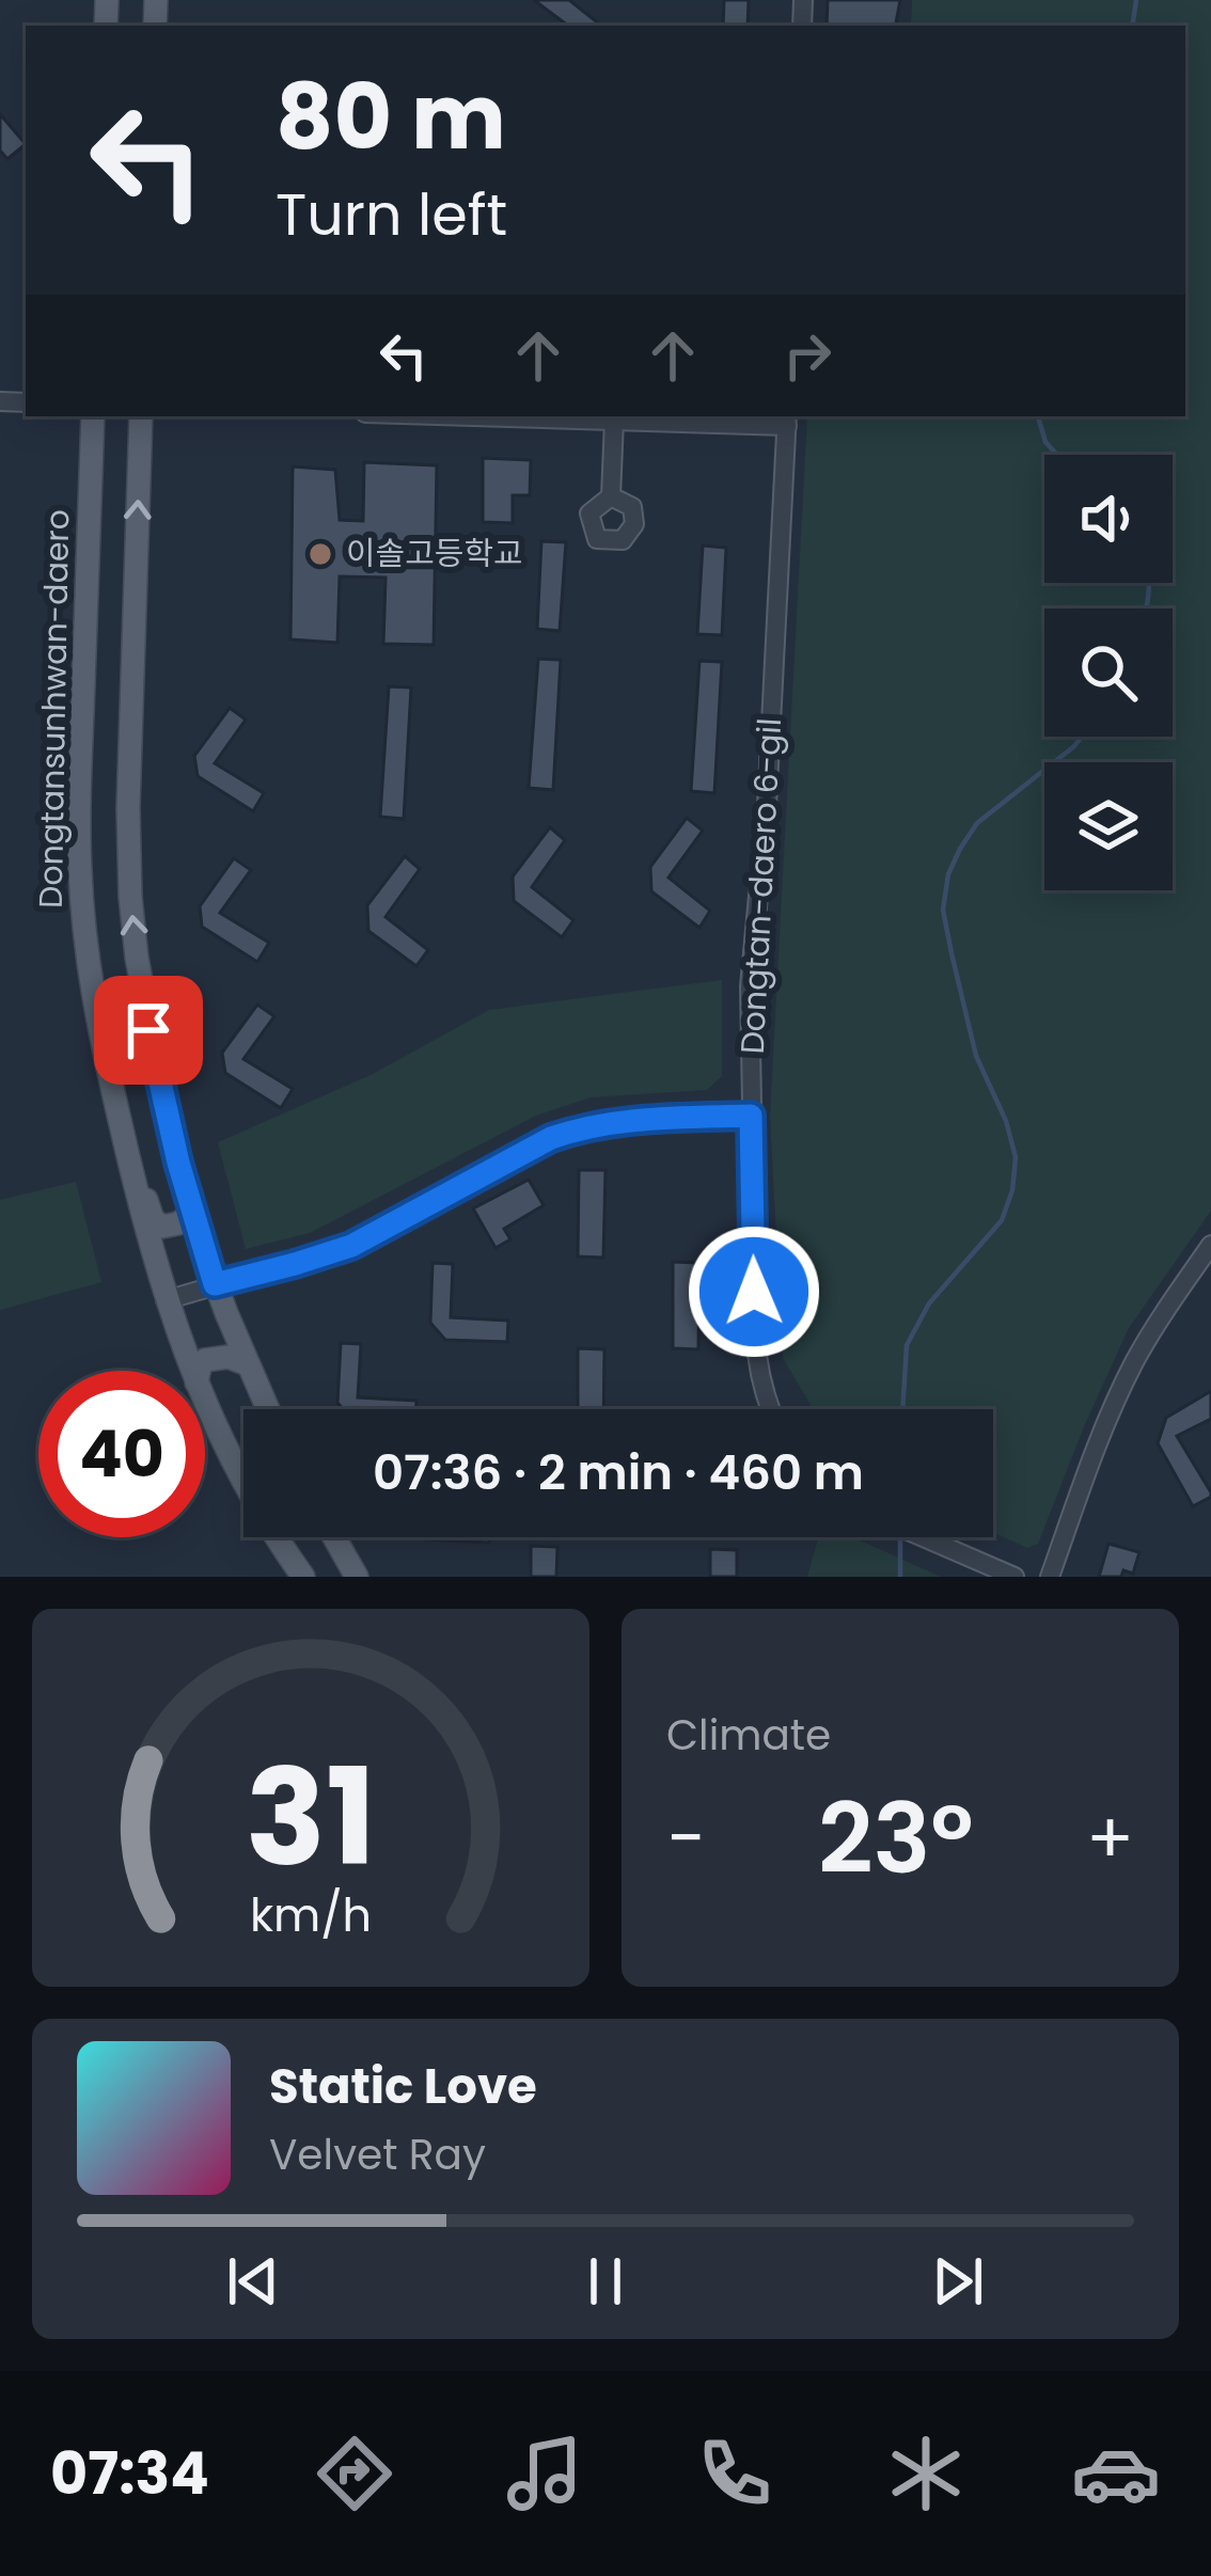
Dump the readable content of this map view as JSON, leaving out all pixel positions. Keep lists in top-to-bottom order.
{
  "streets": {
    "main road": ["Dongtansunhwan-daero"],
    "street": ["Dongtan-daero 6-gil"]
  },
  "places": ["이솔고등학교"],
  "page": {
    "turn": ["80 m", "Turn left"],
    "limit": "40",
    "trip": "07:36 · 2 min · 460 m",
    "tile": "Climate",
    "heat": ["−", "23°", "+"],
    "song": ["Static Love", "Velvet Ray"],
    "tabs": "07:34",
    "gauge": ["31", "km/h"]
  }
}
